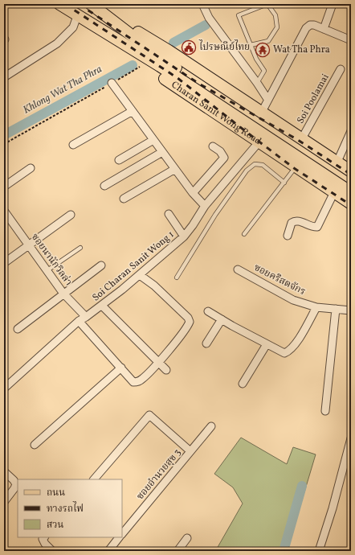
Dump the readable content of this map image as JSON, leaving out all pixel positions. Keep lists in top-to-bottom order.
{
  "streets": {
    "main road": ["Charan Sanit Wong Road"],
    "street": [
      "Soi Poolamai",
      "ซอยนานักวิลล่า",
      "Soi Charan Sanit Wong 1",
      "ซอยคริสตจักร",
      "ซอยอำนวยสุข 3"
    ]
  },
  "crossings": [
    ["Soi Poolamai", "Charan Sanit Wong Road"],
    ["Charan Sanit Wong Road", "Soi Charan Sanit Wong 1"],
    ["ซอยนานักวิลล่า", "Soi Charan Sanit Wong 1"]
  ],
  "water": ["Khlong Wat Tha Phra"],
  "places": {
    "public building": ["ไปรษณีย์ไทย"],
    "temple": ["Wat Tha Phra"]
  },
  "legend": ["ถนน", "ทางรถไฟ", "สวน"]
}
